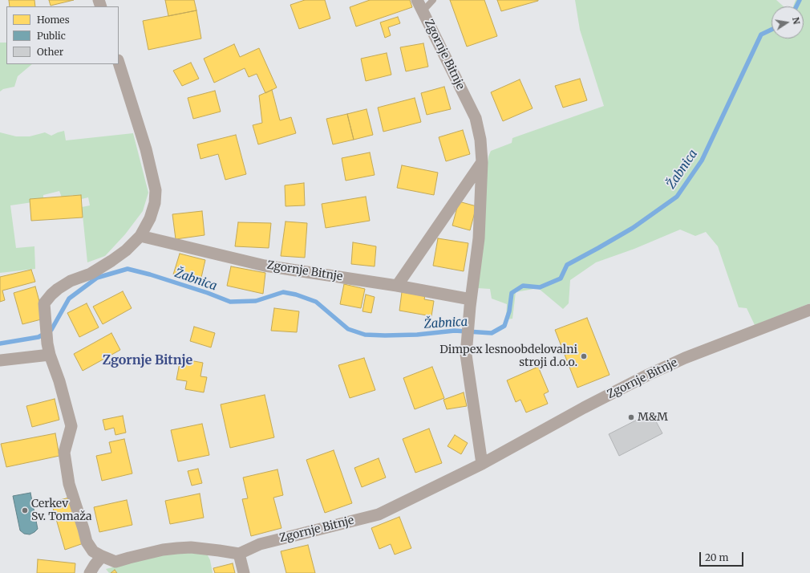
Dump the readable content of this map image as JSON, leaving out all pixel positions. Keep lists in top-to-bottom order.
{
  "streets": {
    "street": ["Zgornje Bitnje"]
  },
  "districts": ["Zgornje Bitnje"],
  "water": ["Žabnica"],
  "places": ["Dimpex lesnoobdelovalni stroji d.o.o.", "M&M", "Cerkev Sv. Tomaža"],
  "legend": ["Homes", "Public", "Other"],
  "scale_bar": "20 m",
  "north": "right"
}
